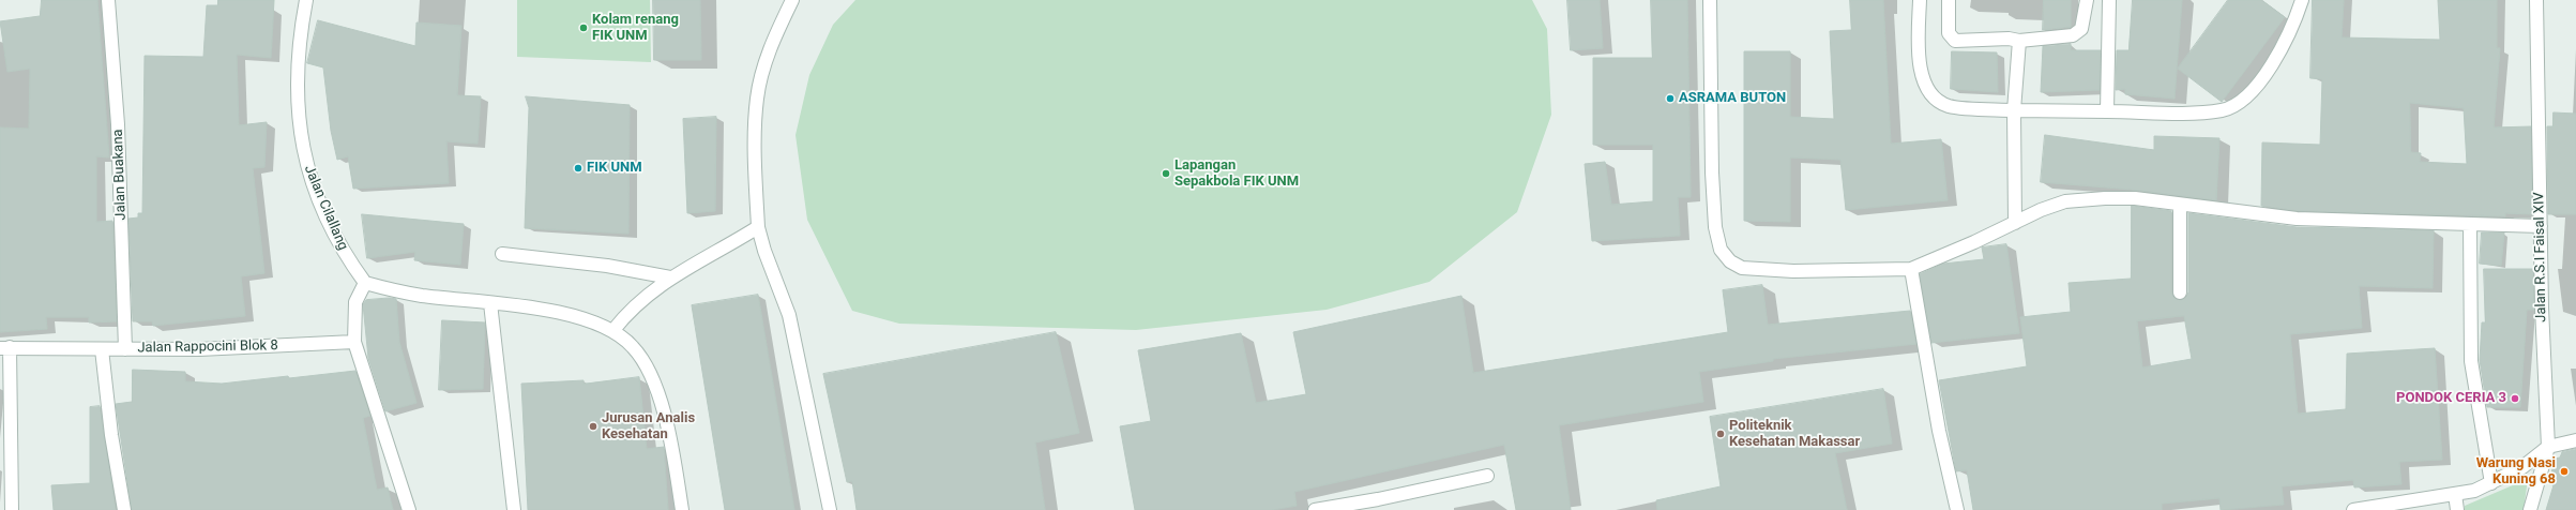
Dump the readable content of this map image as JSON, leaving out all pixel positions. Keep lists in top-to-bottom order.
{
  "streets": {
    "street": [
      "Jalan Buakana",
      "Jalan Cilallang",
      "Jalan R.S.I Faisal XIV",
      "Jalan Rappocini Blok 8"
    ]
  },
  "crossings": [
    ["Jalan Buakana", "Jalan Rappocini Blok 8"]
  ],
  "places": [
    "Kolam renang FIK UNM",
    "ASRAMA BUTON",
    "FIK UNM",
    "Lapangan Sepakbola FIK UNM",
    "PONDOK CERIA 3",
    "Jurusan Analis Kesehatan",
    "Politeknik Kesehatan Makassar",
    "Warung Nasi Kuning 68"
  ]
}
